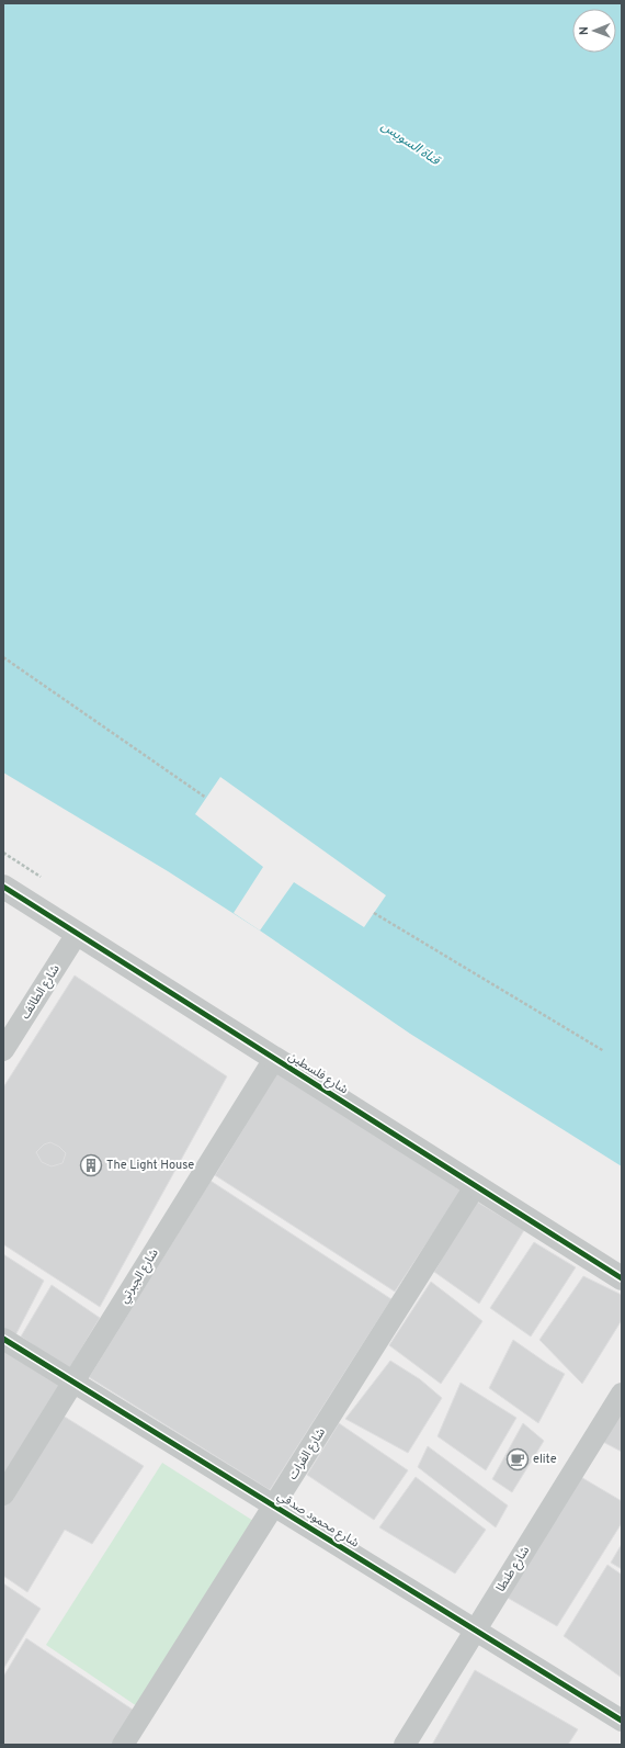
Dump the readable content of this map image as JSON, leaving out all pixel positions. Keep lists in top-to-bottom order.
{
  "streets": {
    "street": [
      "شارع الطائف",
      "شارع فلسطين",
      "شارع الجبرتي",
      "شارع الفرات",
      "شارع محمود صدقي",
      "شارع طنطا"
    ]
  },
  "crossings": [
    ["شارع الطائف", "شارع فلسطين"],
    ["شارع فلسطين", "شارع الجبرتي"],
    ["شارع فلسطين", "شارع الفرات"],
    ["شارع الجبرتي", "شارع محمود صدقي"],
    ["شارع الفرات", "شارع محمود صدقي"],
    ["شارع محمود صدقي", "شارع طنطا"]
  ],
  "water": ["قناة السويس"],
  "places": {
    "building": ["The Light House"],
    "cafe": ["elite"]
  },
  "north": "left"
}
